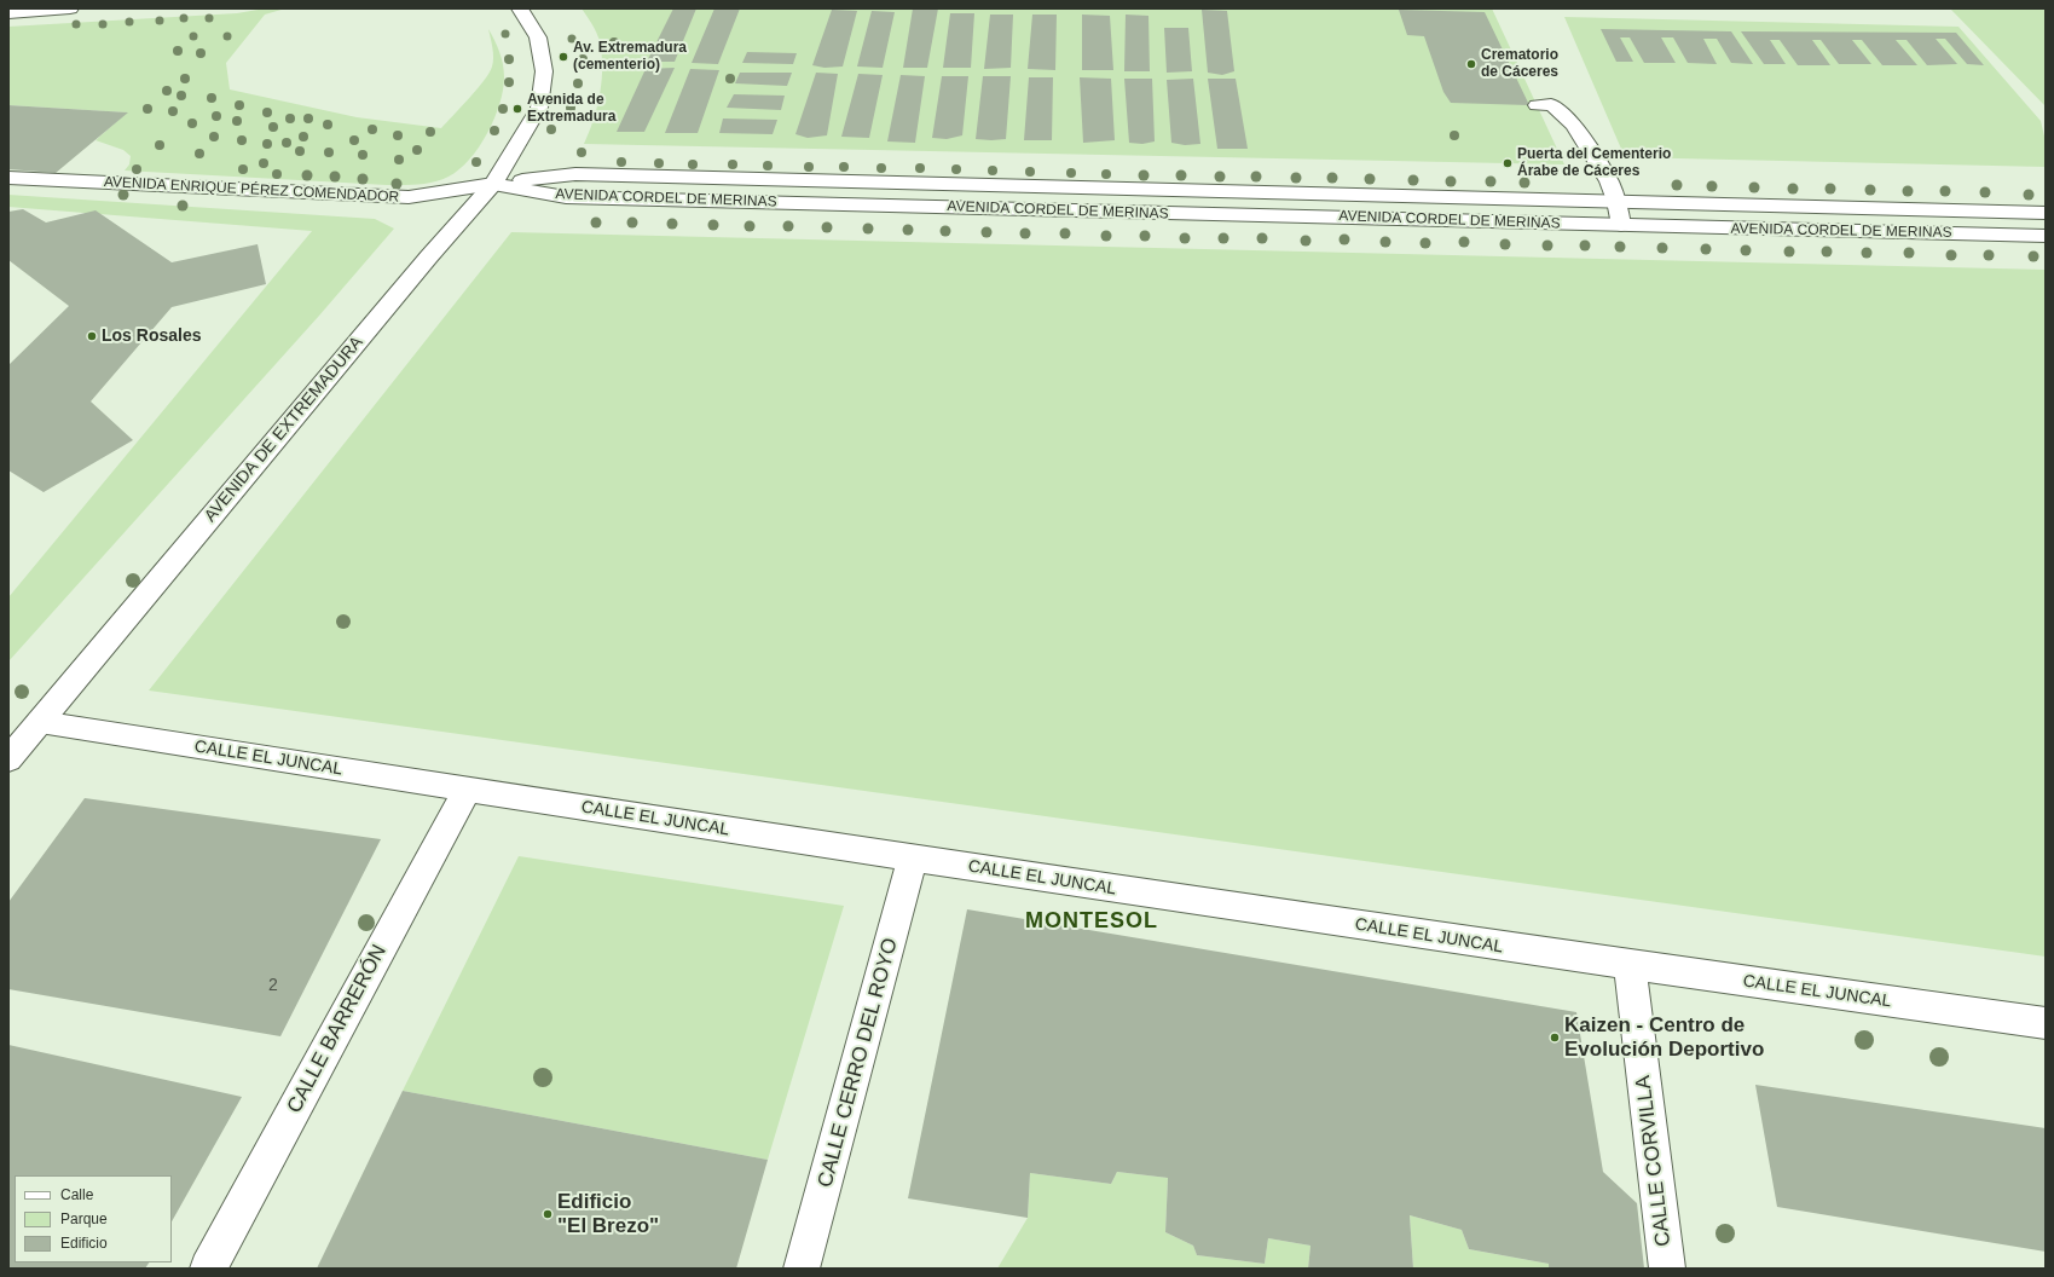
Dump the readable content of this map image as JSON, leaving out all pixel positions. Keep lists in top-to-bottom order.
{
  "streets": {
    "main road": [
      "AVENIDA ENRIQUE PÉREZ COMENDADOR",
      "AVENIDA CORDEL DE MERINAS",
      "AVENIDA DE EXTREMADURA",
      "CALLE EL JUNCAL",
      "CALLE BARRERÓN",
      "CALLE CERRO DEL ROYO",
      "CALLE CORVILLA"
    ]
  },
  "crossings": [
    ["AVENIDA ENRIQUE PÉREZ COMENDADOR", "AVENIDA CORDEL DE MERINAS"],
    ["AVENIDA ENRIQUE PÉREZ COMENDADOR", "AVENIDA DE EXTREMADURA"],
    ["AVENIDA CORDEL DE MERINAS", "AVENIDA DE EXTREMADURA"],
    ["AVENIDA DE EXTREMADURA", "CALLE EL JUNCAL"],
    ["CALLE EL JUNCAL", "CALLE BARRERÓN"],
    ["CALLE EL JUNCAL", "CALLE CERRO DEL ROYO"],
    ["CALLE EL JUNCAL", "CALLE CORVILLA"]
  ],
  "districts": ["MONTESOL"],
  "places": [
    "Av. Extremadura (cementerio)",
    "Crematorio de Cáceres",
    "Avenida de Extremadura",
    "Puerta del Cementerio Árabe de Cáceres",
    "Los Rosales",
    "Kaizen - Centro de Evolución Deportivo",
    "Edificio \"El Brezo\""
  ],
  "house_numbers": ["2"],
  "legend": ["Calle", "Parque", "Edificio"]
}
